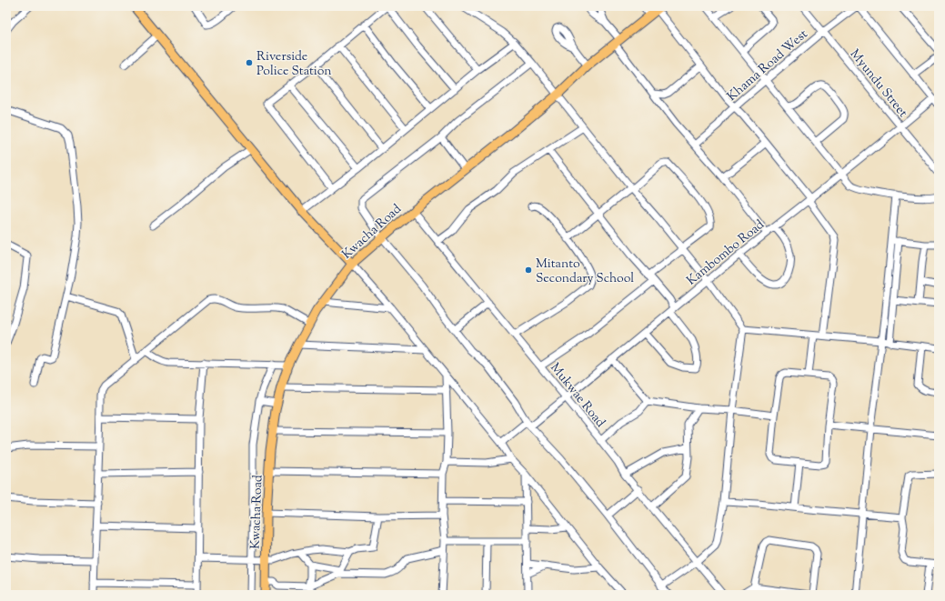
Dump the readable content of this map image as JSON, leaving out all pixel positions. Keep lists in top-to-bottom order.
{
  "streets": {
    "main road": ["Kwacha Road"],
    "street": [
      "Khama Road West",
      "Myundu Street",
      "Kambombo Road",
      "Mukwae Road"
    ]
  },
  "crossings": [
    ["Khama Road West", "Myundu Street"],
    ["Myundu Street", "Kambombo Road"],
    ["Kwacha Road", "Mukwae Road"],
    ["Kambombo Road", "Mukwae Road"]
  ],
  "places": ["Riverside Police Station", "Mitanto Secondary School"]
}
